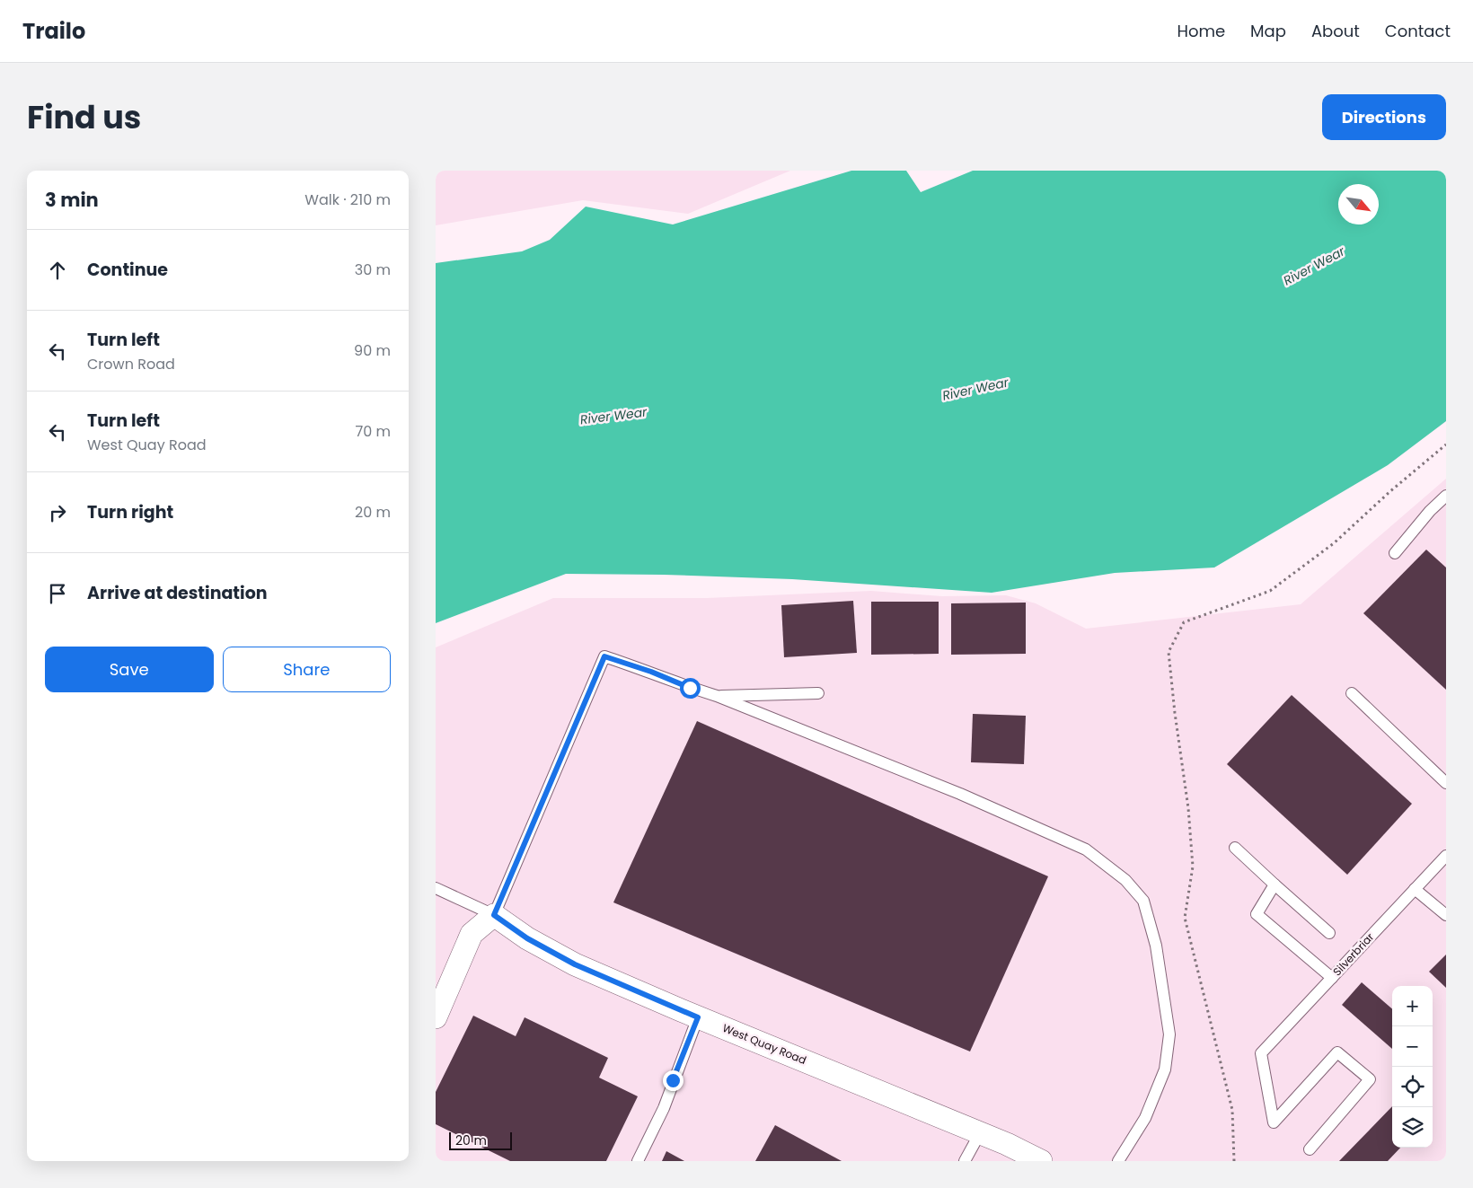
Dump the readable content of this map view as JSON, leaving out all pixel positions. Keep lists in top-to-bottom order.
{
  "streets": {
    "street": ["West Quay Road"],
    "lane": ["Silverbriar"]
  },
  "water": ["River Wear"],
  "scale_bar": "20 m",
  "north": "bottom right",
  "page": {
    "header": "Trailo",
    "nav": [
      "Home",
      "Map",
      "About",
      "Contact"
    ],
    "title": "Find us",
    "buttons": [
      "Directions",
      ["Save", "Share"]
    ],
    "heading": ["3 min", "Walk · 210 m"],
    "list": [
      ["Continue", "30 m"],
      ["Turn left", "Crown Road", "90 m"],
      ["Turn left", "West Quay Road", "70 m"],
      ["Turn right", "20 m"],
      "Arrive at destination"
    ],
    "map_buttons": ["+", "−"],
    "scale": "20 m"
  }
}
